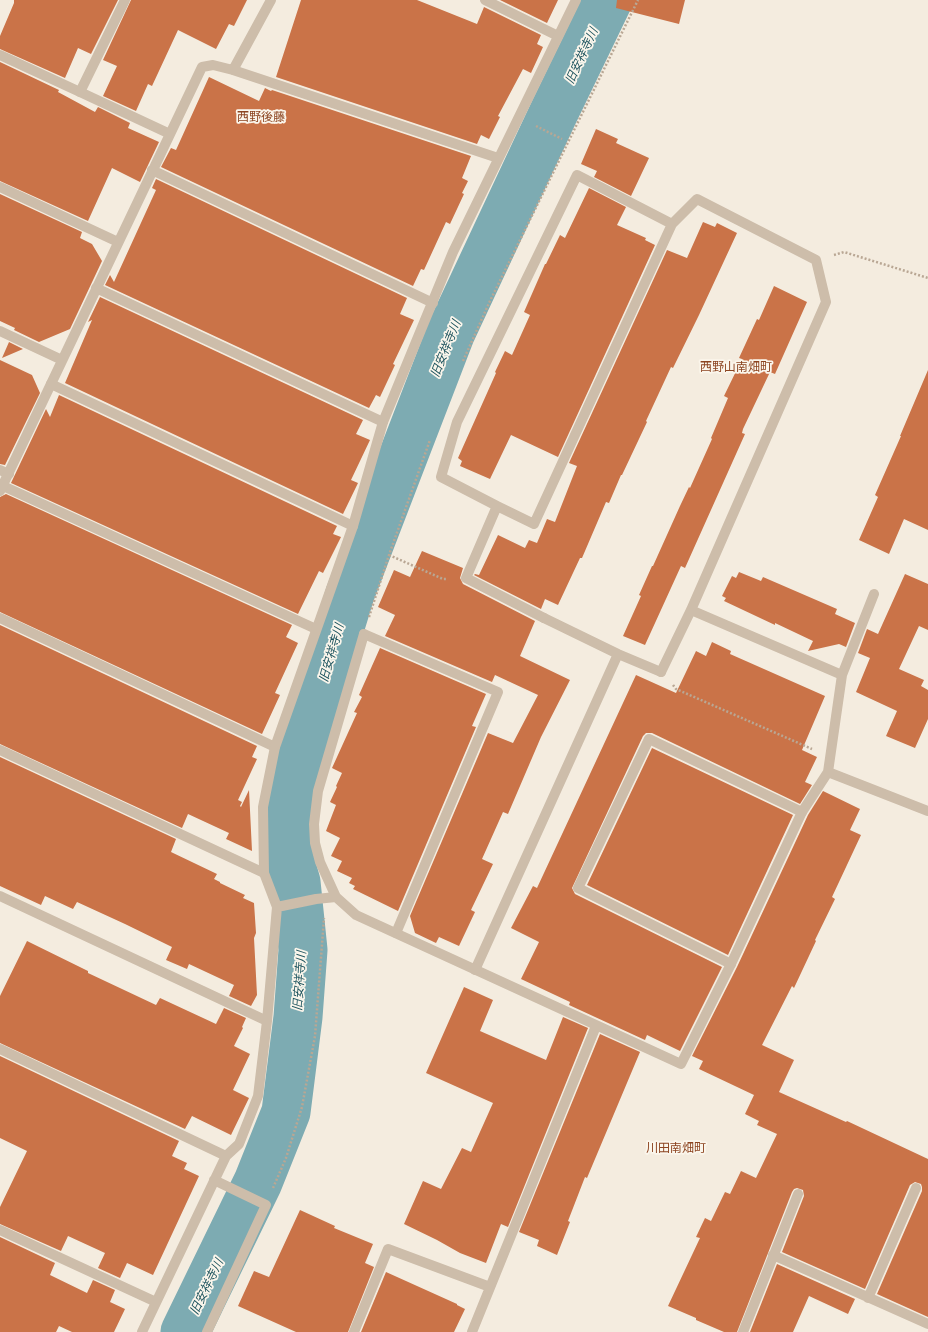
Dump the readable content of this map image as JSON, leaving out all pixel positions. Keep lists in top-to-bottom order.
{
  "districts": ["西野後藤", "西野山南畑町", "川田南畑町"],
  "water": ["旧安祥寺川"]
}
